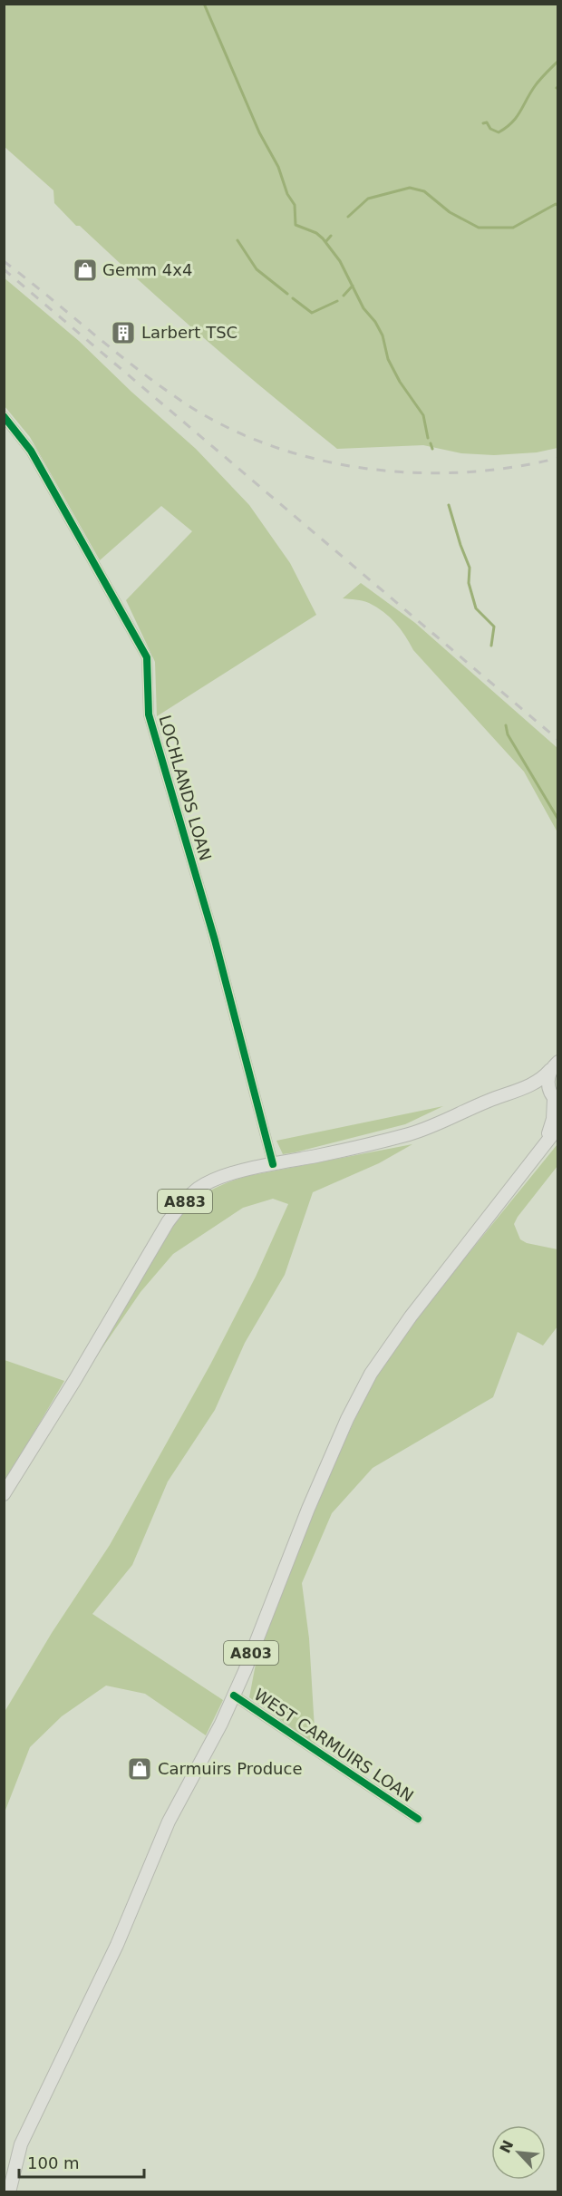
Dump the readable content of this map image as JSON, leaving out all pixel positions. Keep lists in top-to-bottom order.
{
  "streets": {
    "main road": ["A883", "A803"],
    "street": ["LOCHLANDS LOAN", "WEST CARMUIRS LOAN"]
  },
  "crossings": [
    ["LOCHLANDS LOAN", "A883"],
    ["A803", "WEST CARMUIRS LOAN"]
  ],
  "places": {
    "shop": ["Gemm 4x4", "Carmuirs Produce"],
    "building": ["Larbert TSC"]
  },
  "scale_bar": "100 m",
  "north": "top left"
}
